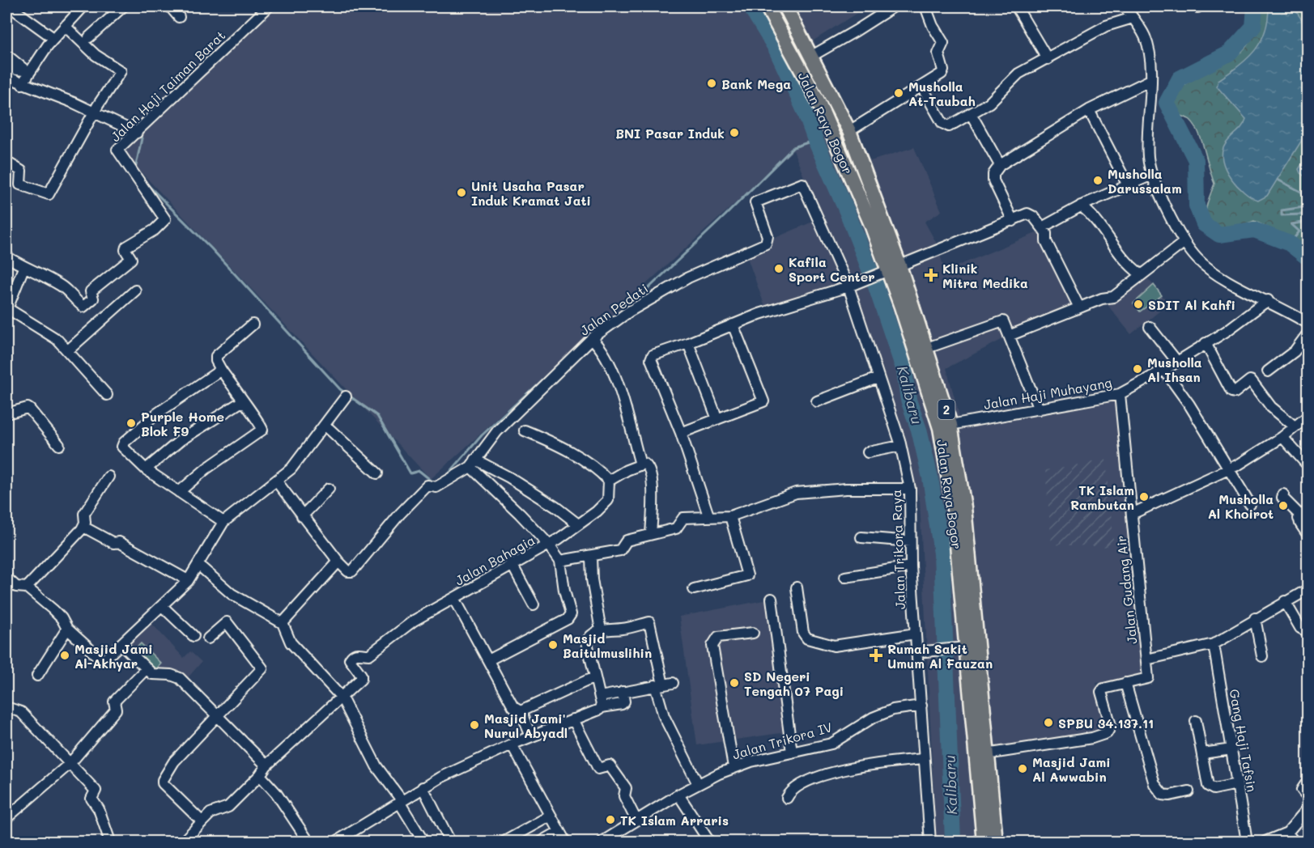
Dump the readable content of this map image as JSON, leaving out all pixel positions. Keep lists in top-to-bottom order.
{
  "streets": {
    "highway": ["Jalan Raya Bogor", "2"],
    "street": [
      "Jalan Haji Taiman Barat",
      "Jalan Pedati",
      "Jalan Haji Muhayang",
      "Jalan Trikora Raya",
      "Jalan Bahagia",
      "Jalan Gudang Air",
      "Jalan Trikora IV",
      "Gang Haji Tafsin"
    ]
  },
  "crossings": [
    ["Jalan Raya Bogor", "Jalan Haji Muhayang"],
    ["Jalan Pedati", "Jalan Trikora Raya"],
    ["Jalan Haji Muhayang", "Jalan Gudang Air"],
    ["Jalan Trikora Raya", "Jalan Trikora IV"],
    ["Jalan Gudang Air", "Gang Haji Tafsin"]
  ],
  "water": ["Kalibaru"],
  "places": {
    "other": [
      "Bank Mega",
      "Musholla At-Taubah",
      "BNI Pasar Induk",
      "Musholla Darussalam",
      "Unit Usaha Pasar Induk Kramat Jati",
      "Kafila Sport Center",
      "SDIT Al Kahfi",
      "Musholla Al Ihsan",
      "Purple Home Blok F9",
      "TK Islam Rambutan",
      "Musholla Al Khoirot",
      "Masjid Baitulmuslihin",
      "Masjid Jami Al-Akhyar",
      "SD Negeri Tengah 07 Pagi",
      "SPBU 34.137.11",
      "Masjid Jami' Nurul Abyadl",
      "Masjid Jami Al Awwabin",
      "TK Islam Arraris"
    ],
    "health": ["Klinik Mitra Medika", "Rumah Sakit Umum Al Fauzan"]
  }
}
